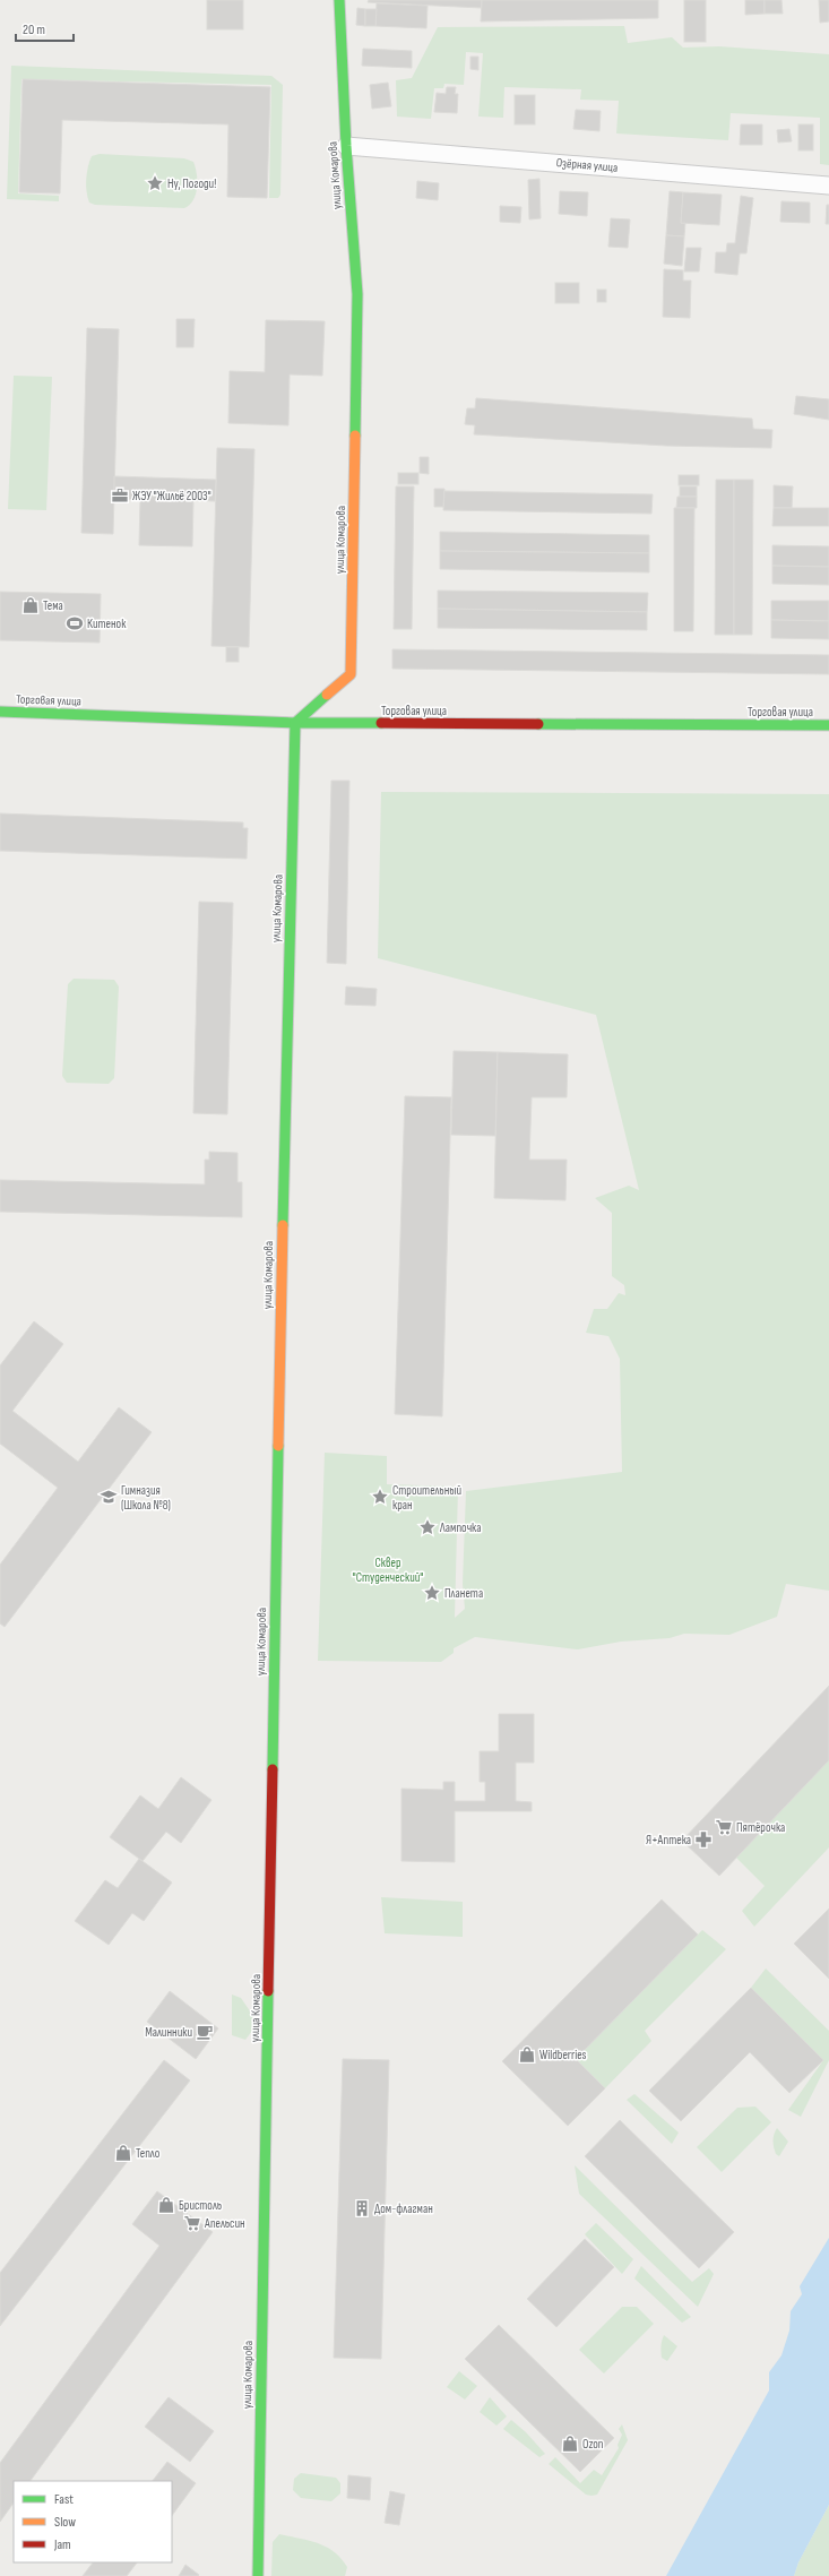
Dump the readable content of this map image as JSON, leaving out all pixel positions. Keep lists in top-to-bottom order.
{
  "streets": {
    "street": ["Озёрная улица", "улица Комарова", "Торговая улица"]
  },
  "crossings": [
    ["Озёрная улица", "улица Комарова"],
    ["улица Комарова", "Торговая улица"]
  ],
  "parks": ["Сквер \"Студенческий\""],
  "places": {
    "place": [
      "Ну, Погоди!",
      "Строительный кран",
      "Лампочка",
      "Планета"
    ],
    "office": ["ЖЭУ \"Жильё 2003\""],
    "shop": [
      "Тема",
      "Wildberries",
      "Тепло",
      "Бристоль",
      "Ozon"
    ],
    "sports": ["Китенок"],
    "school or university": ["Гимназия (Школа №8)"],
    "supermarket": ["Пятёрочка", "Апельсин"],
    "pharmacy": ["Я+Аптека"],
    "cafe": ["Малинники"],
    "building": ["Дом-флагман"]
  },
  "legend": ["Fast", "Slow", "Jam"],
  "scale_bar": "20 m"
}
